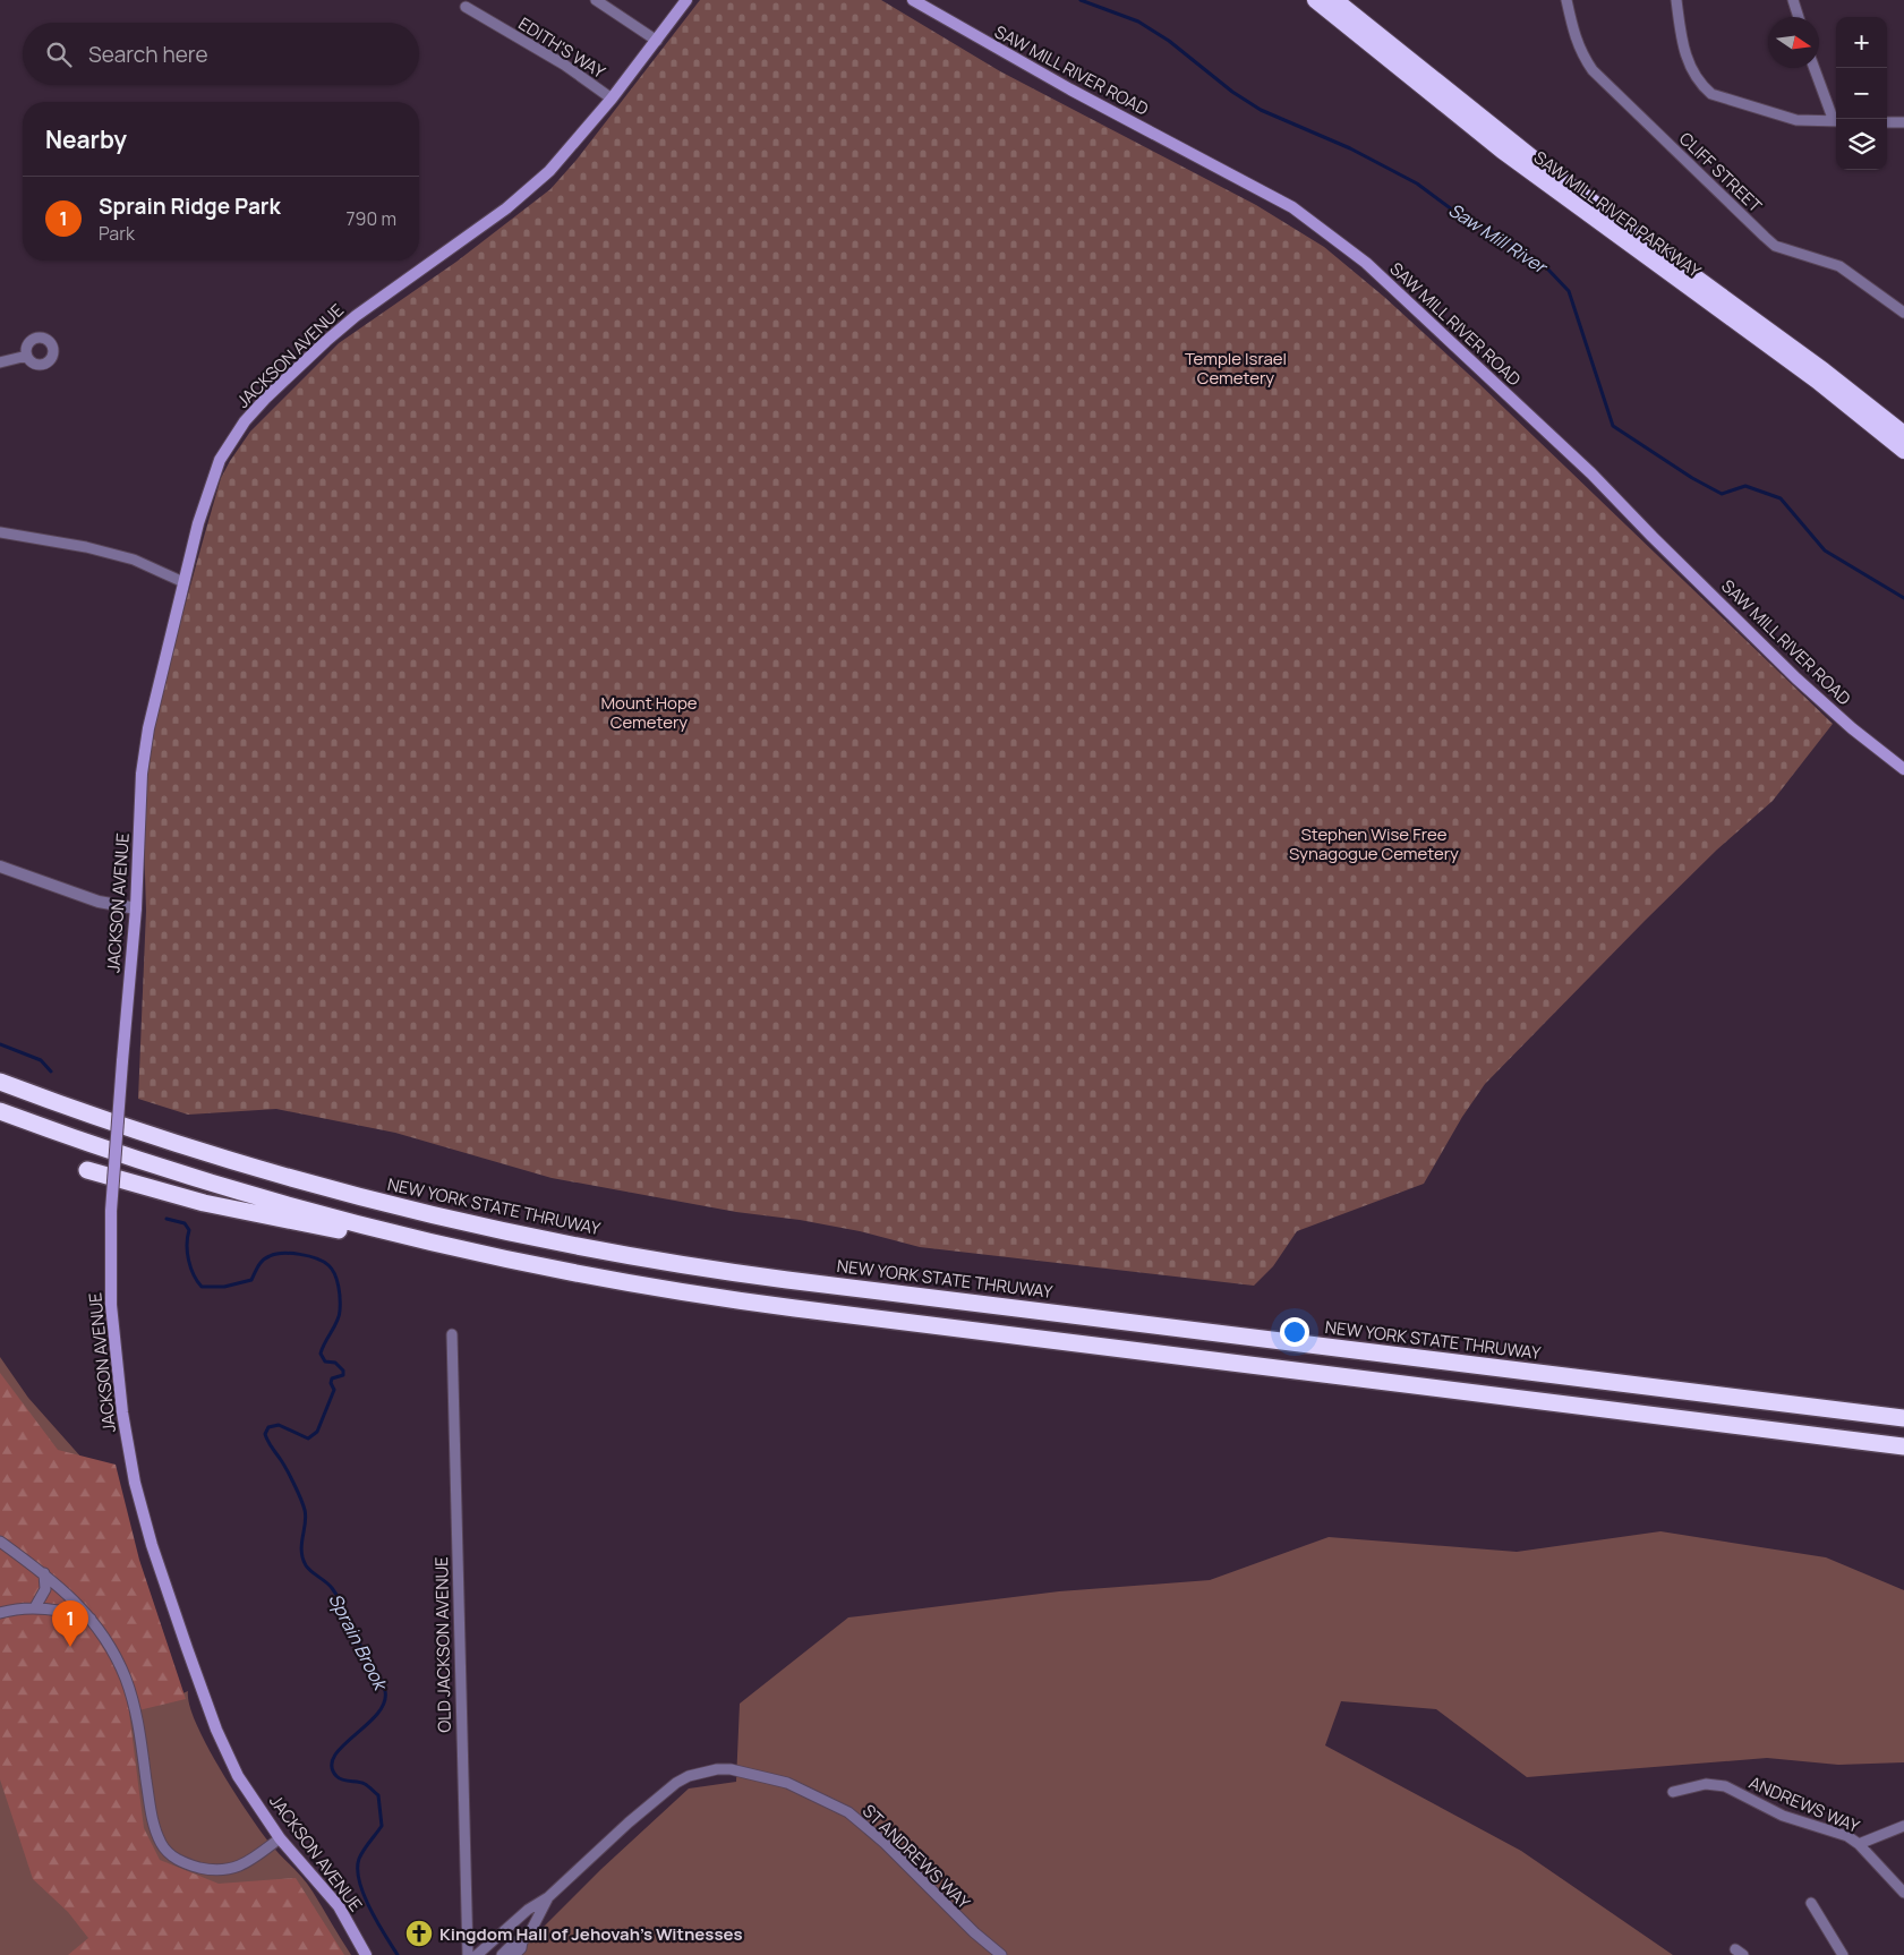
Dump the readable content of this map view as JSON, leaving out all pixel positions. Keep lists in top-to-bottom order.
{
  "streets": {
    "highway": ["SAW MILL RIVER PARKWAY", "NEW YORK STATE THRUWAY"],
    "main road": ["SAW MILL RIVER ROAD", "JACKSON AVENUE"],
    "street": [
      "EDITH'S WAY",
      "CLIFF STREET",
      "OLD JACKSON AVENUE",
      "ANDREWS WAY",
      "ST ANDREWS WAY"
    ]
  },
  "crossings": [
    ["EDITH'S WAY", "JACKSON AVENUE"]
  ],
  "water": ["Saw Mill River", "Sprain Brook"],
  "parks": ["Temple Israel Cemetery", "Mount Hope Cemetery", "Stephen Wise Free Synagogue Cemetery"],
  "places": {
    "church": ["Kingdom Hall of Jehovah’s Witnesses"]
  },
  "north": "right",
  "page": {
    "map_buttons": ["+", "−"],
    "search": "Search here",
    "heading": "Nearby",
    "list": [
      {
        "mark": "1",
        "name": "Sprain Ridge Park",
        "note": "Park",
        "value": "790 m"
      }
    ],
    "pins": "1"
  }
}
